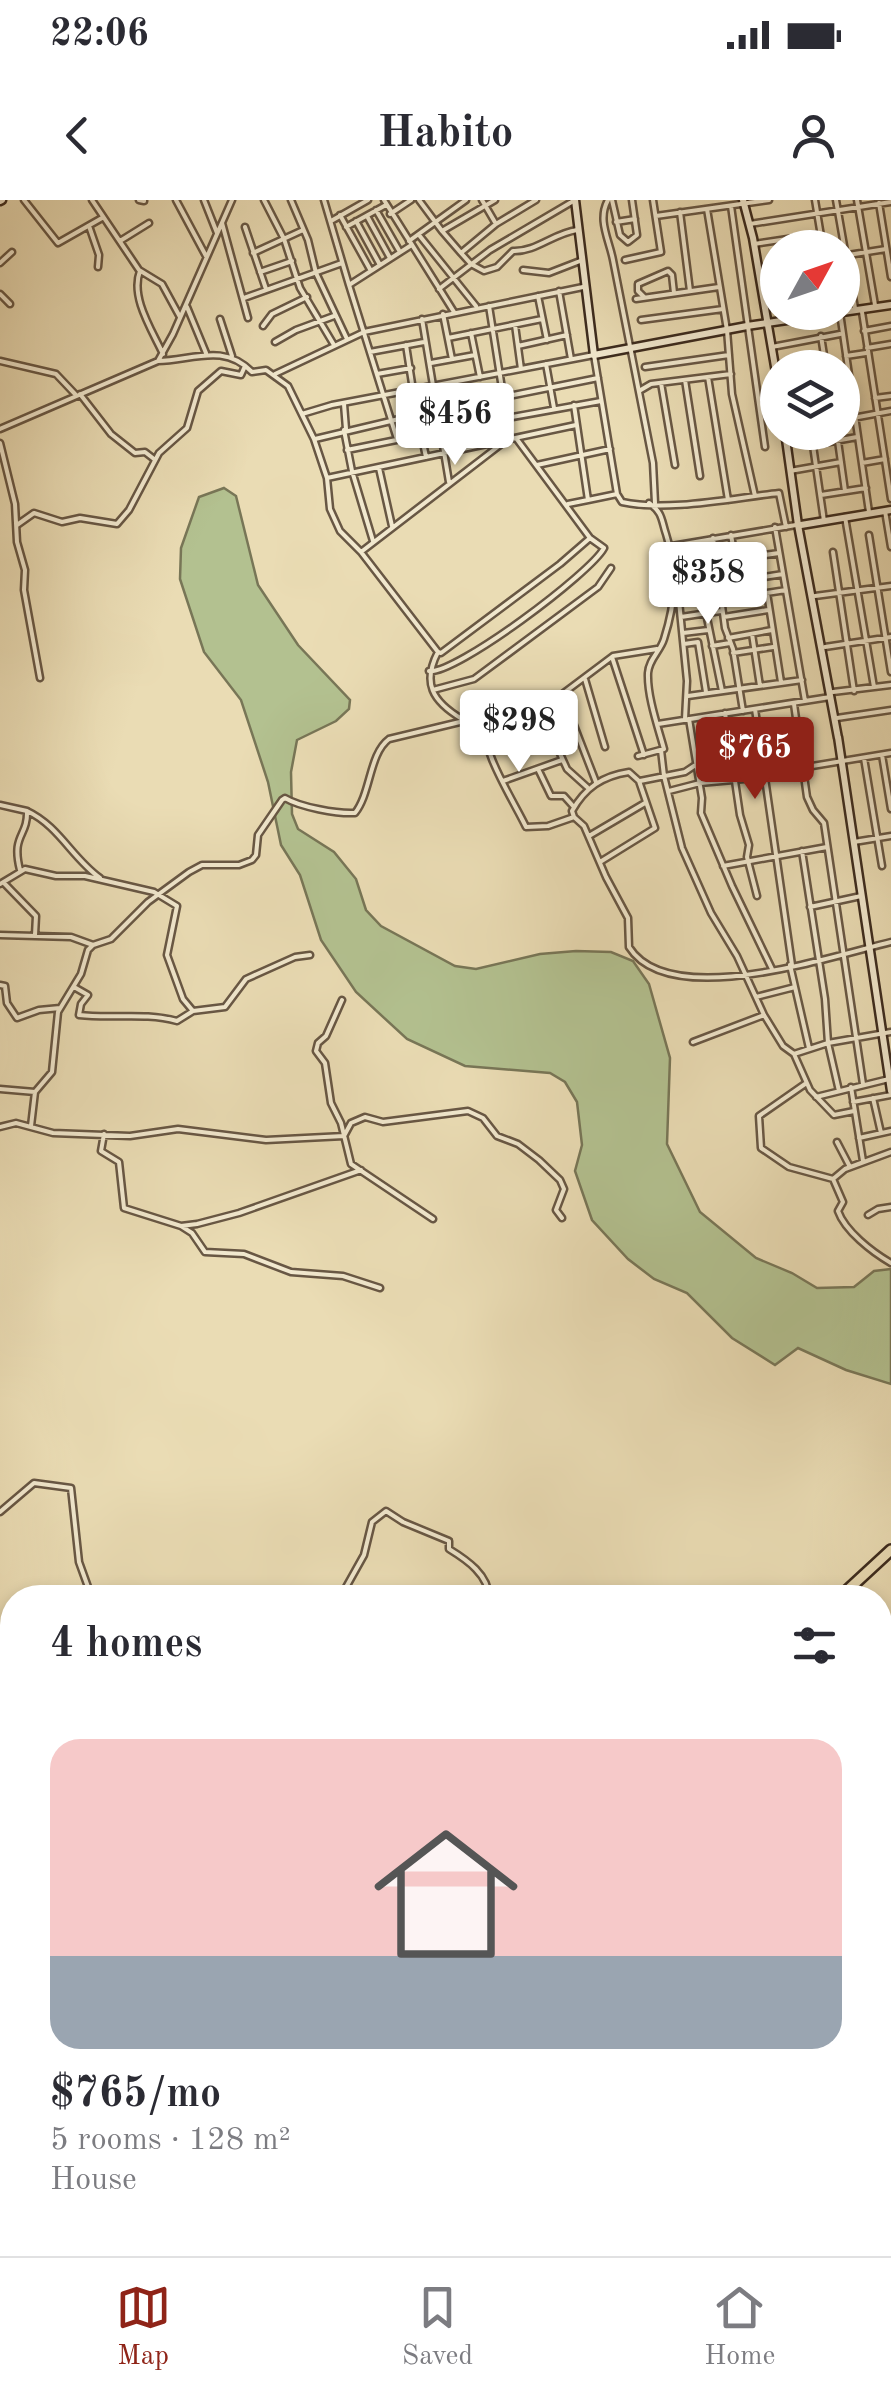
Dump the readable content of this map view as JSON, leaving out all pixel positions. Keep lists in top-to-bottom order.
{
  "north": "top right",
  "page": {
    "status": "22:06",
    "header": "Habito",
    "price": [
      "$456",
      "$358",
      "$298",
      "$765"
    ],
    "heading": "4 homes",
    "list": [
      {
        "name": "$765/mo",
        "note": "5 rooms · 128 m² · House"
      }
    ],
    "tabs": ["Map", "Saved", "Home"]
  }
}
